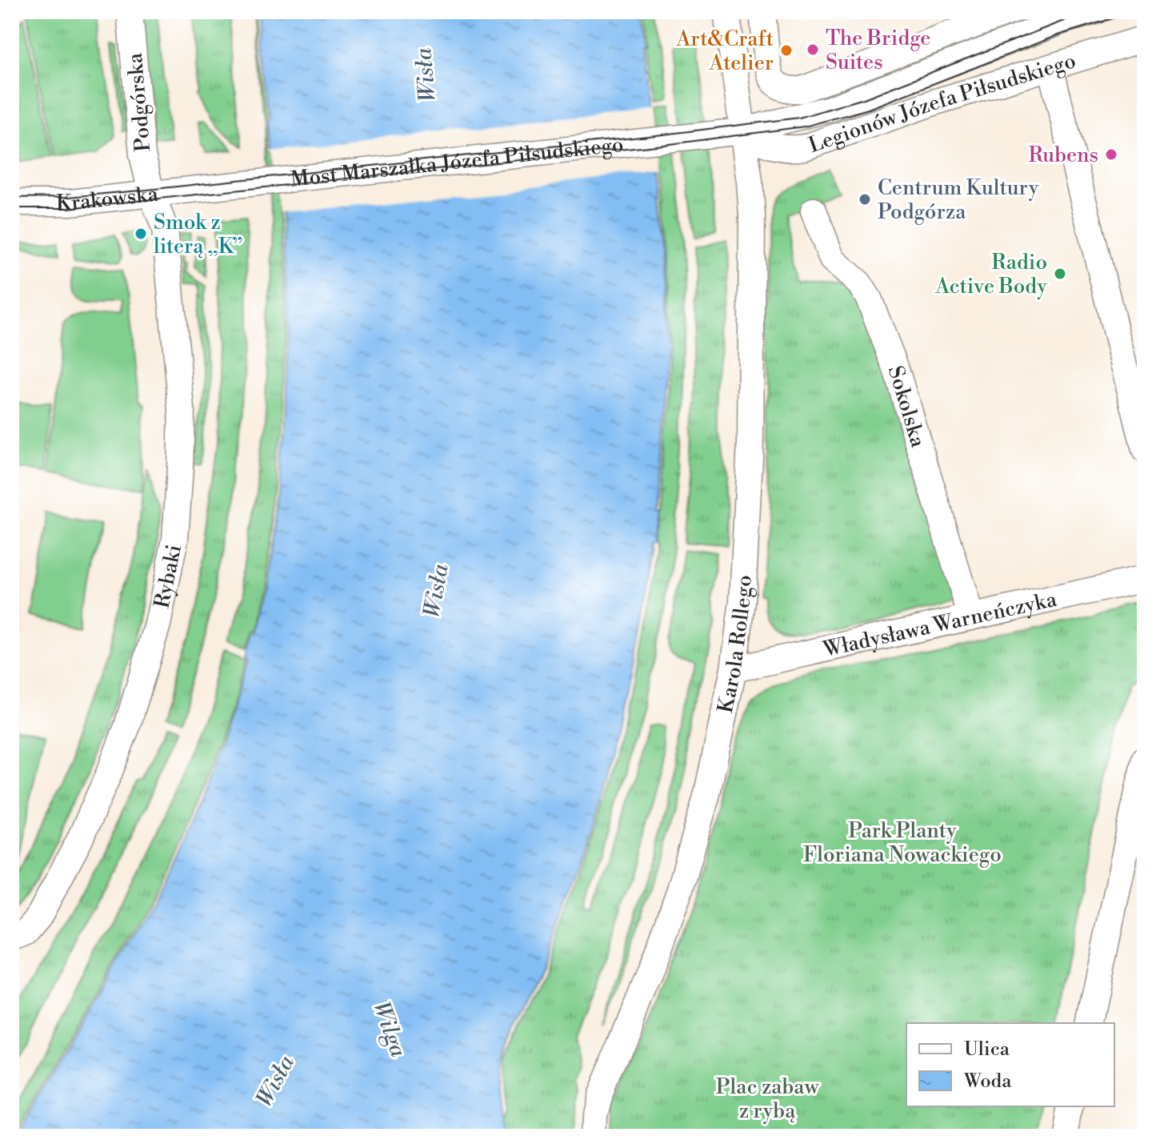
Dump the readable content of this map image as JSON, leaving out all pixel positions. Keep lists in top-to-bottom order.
{
  "streets": {
    "street": [
      "Podgórska",
      "Legionów Józefa Piłsudskiego",
      "Most Marszałka Józefa Piłsudskiego",
      "Krakowska",
      "Sokolska",
      "Rybaki",
      "Władysława Warneńczyka",
      "Karola Rollego"
    ]
  },
  "crossings": [
    ["Podgórska", "Krakowska"],
    ["Podgórska", "Rybaki"],
    ["Legionów Józefa Piłsudskiego", "Most Marszałka Józefa Piłsudskiego"],
    ["Legionów Józefa Piłsudskiego", "Karola Rollego"],
    ["Most Marszałka Józefa Piłsudskiego", "Krakowska"],
    ["Krakowska", "Rybaki"],
    ["Sokolska", "Władysława Warneńczyka"],
    ["Władysława Warneńczyka", "Karola Rollego"]
  ],
  "water": ["Wisła", "Wilga"],
  "parks": ["Park Planty Floriana Nowackiego", "Plac zabaw z rybą"],
  "places": [
    "The Bridge Suites",
    "Art&Craft Atelier",
    "Rubens",
    "Centrum Kultury Podgórza",
    "Smok z literą „K”",
    "Radio Active Body"
  ],
  "legend": ["Ulica", "Woda"]
}
